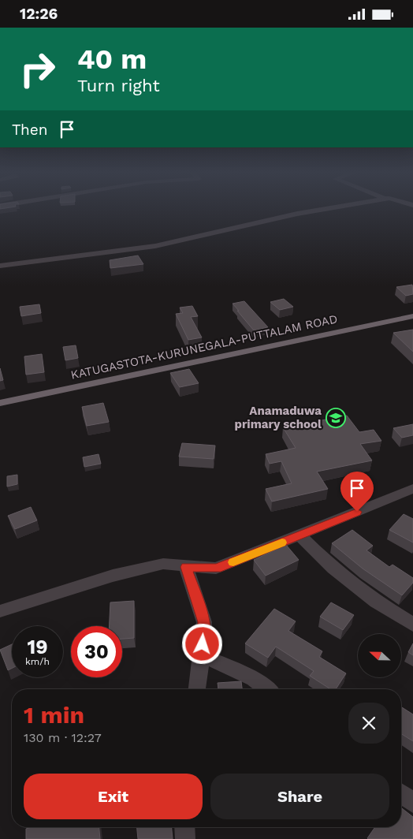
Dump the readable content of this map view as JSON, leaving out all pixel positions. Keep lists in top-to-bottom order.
{
  "streets": {
    "highway": ["KATUGASTOTA-KURUNEGALA-PUTTALAM ROAD"]
  },
  "places": {
    "school or university": ["Anamaduwa primary school"]
  },
  "north": "left",
  "page": {
    "status": "12:26",
    "turn": ["40 m", "Turn right"],
    "then": "Then",
    "speed": "19 km/h",
    "limit": "30",
    "heading": ["1 min", "130 m · 12:27"],
    "buttons": ["Exit", "Share"]
  }
}
